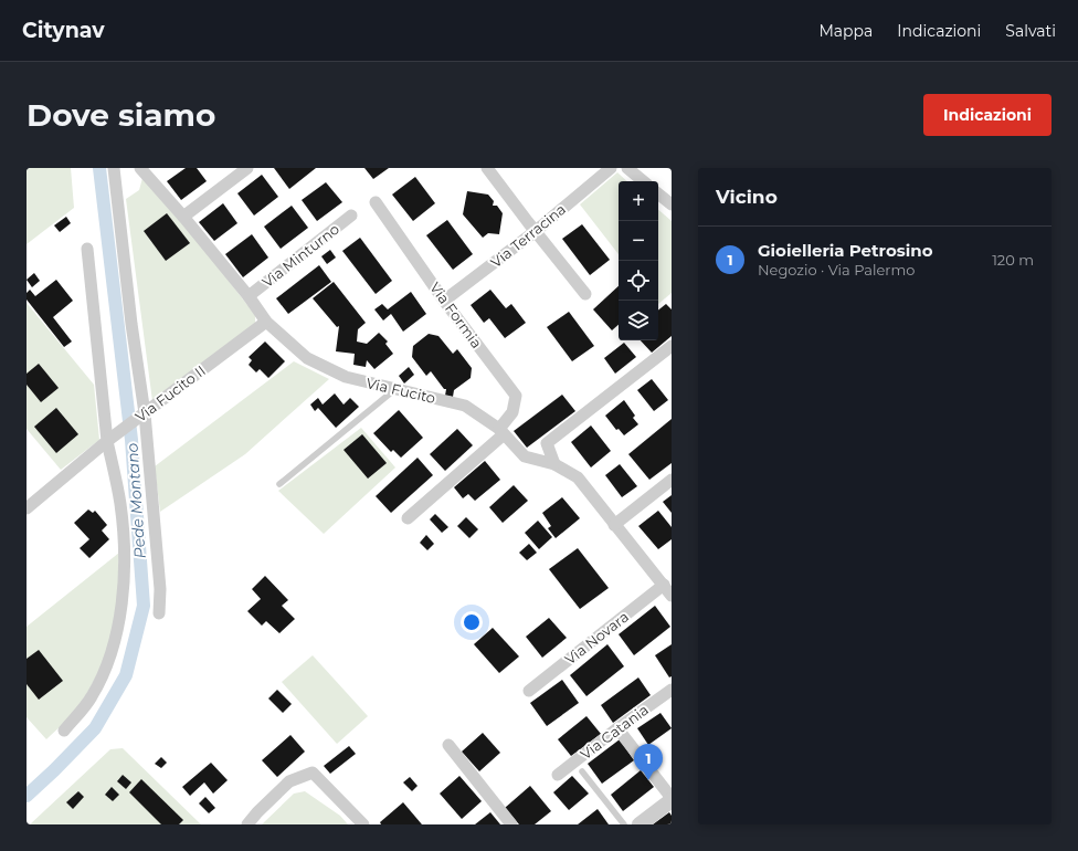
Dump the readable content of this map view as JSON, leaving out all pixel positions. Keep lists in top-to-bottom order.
{
  "streets": {
    "street": [
      "Via Terracina",
      "Via Minturno",
      "Via Formia",
      "Via Fucito",
      "Via Fucito II",
      "Via Novara",
      "Via Catania"
    ]
  },
  "crossings": [
    ["Via Terracina", "Via Formia"],
    ["Via Minturno", "Via Fucito"],
    ["Via Formia", "Via Fucito"],
    ["Via Fucito", "Via Fucito II"],
    ["Via Fucito", "Via Novara"]
  ],
  "water": ["Pede Montano"],
  "page": {
    "header": "Citynav",
    "nav": ["Mappa", "Indicazioni", "Salvati"],
    "buttons": "Indicazioni",
    "title": "Dove siamo",
    "heading": "Vicino",
    "map_buttons": ["+", "−"],
    "list": [
      {
        "mark": "1",
        "name": "Gioielleria Petrosino",
        "note": "Negozio · Via Palermo",
        "value": "120 m"
      }
    ],
    "pins": "1"
  }
}
